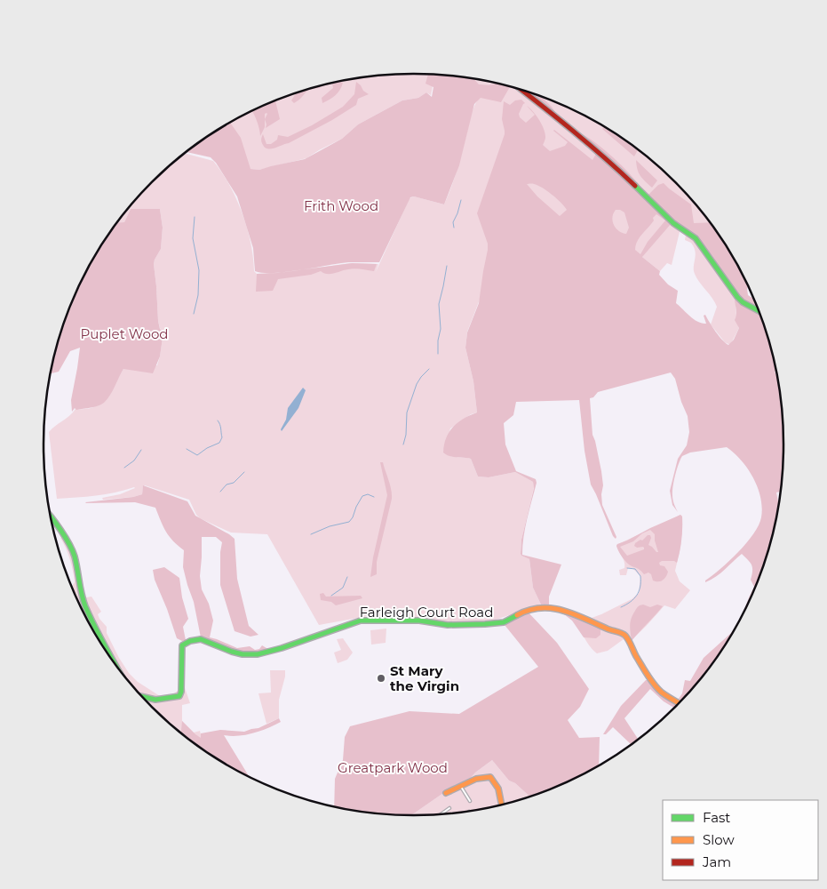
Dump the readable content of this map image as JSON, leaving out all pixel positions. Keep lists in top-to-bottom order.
{
  "streets": {
    "street": ["Farleigh Court Road"]
  },
  "parks": ["Frith Wood", "Puplet Wood", "Greatpark Wood"],
  "places": ["St Mary the Virgin"],
  "legend": ["Fast", "Slow", "Jam"]
}
